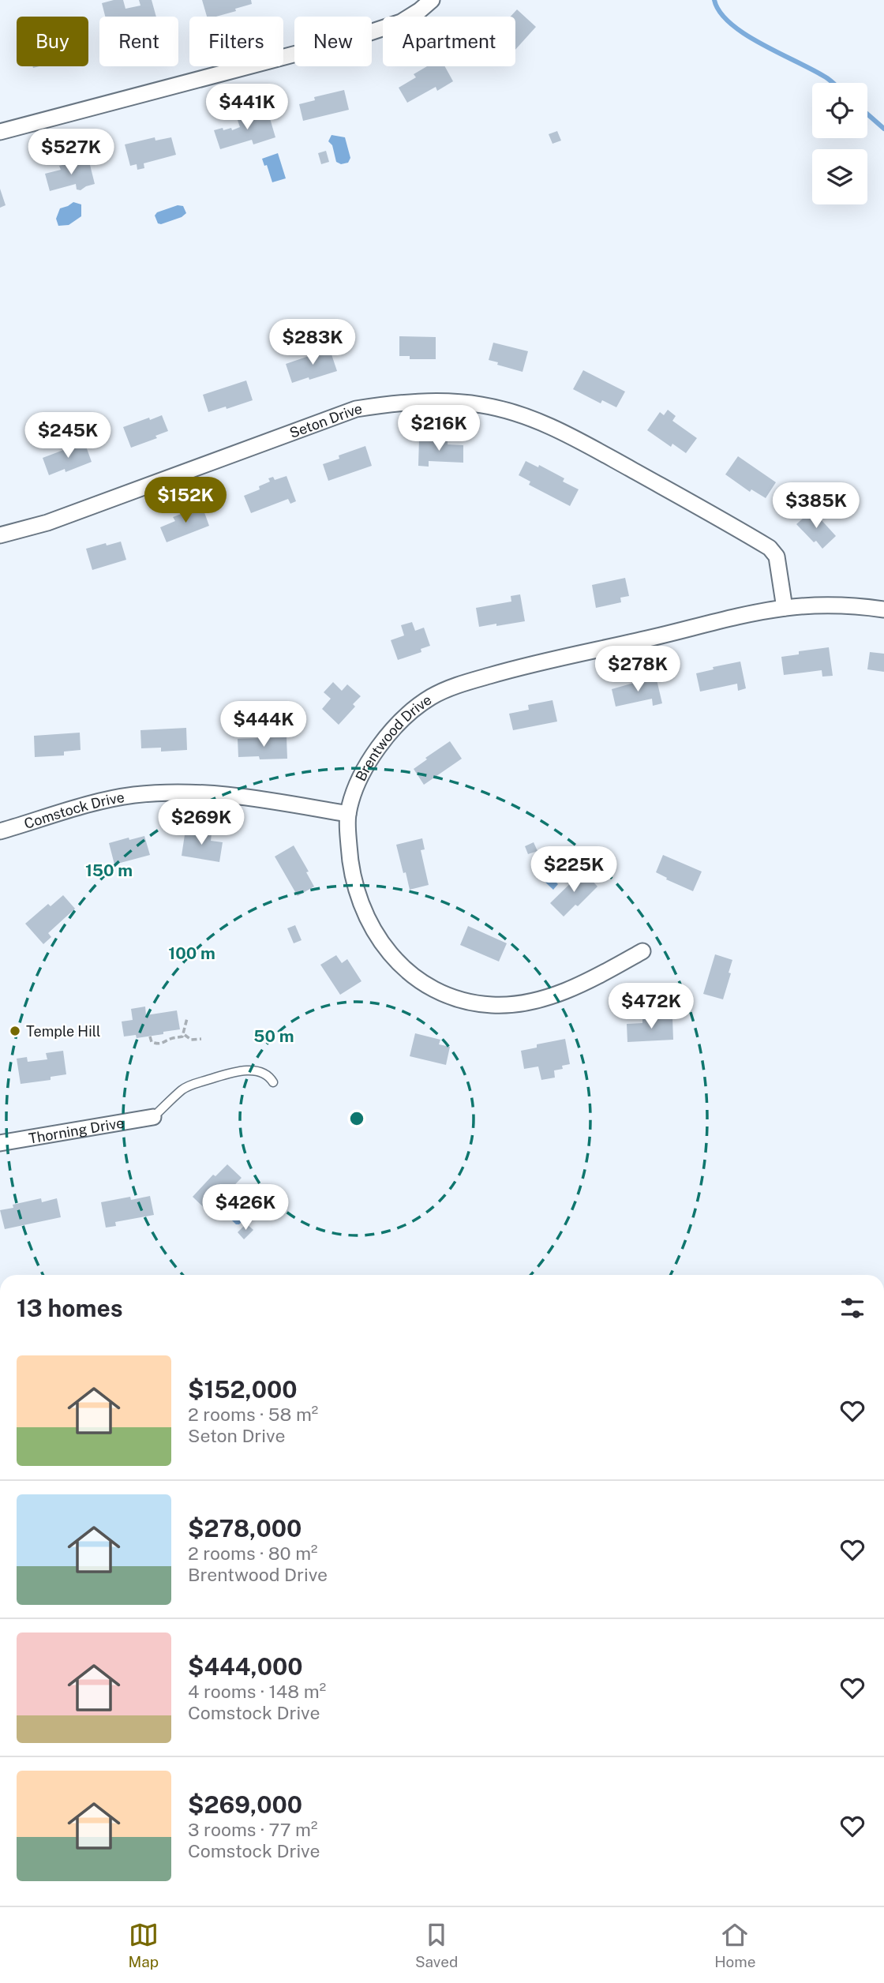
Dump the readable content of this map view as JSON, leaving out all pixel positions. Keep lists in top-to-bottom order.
{
  "streets": {
    "street": [
      "Seton Drive",
      "Brentwood Drive",
      "Comstock Drive",
      "Thorning Drive"
    ]
  },
  "crossings": [
    ["Seton Drive", "Brentwood Drive"],
    ["Brentwood Drive", "Comstock Drive"]
  ],
  "places": ["Temple Hill"],
  "page": {
    "chip": [
      "Buy",
      "Rent",
      "Filters",
      "New",
      "Apartment"
    ],
    "price": [
      "$441K",
      "$527K",
      "$283K",
      "$216K",
      "$245K",
      "$152K",
      "$385K",
      "$278K",
      "$444K",
      "$269K",
      "$225K",
      "$472K",
      "$426K"
    ],
    "heading": "13 homes",
    "list": [
      {
        "name": "$152,000",
        "note": "2 rooms · 58 m² · Seton Drive"
      },
      {
        "name": "$278,000",
        "note": "2 rooms · 80 m² · Brentwood Drive"
      },
      {
        "name": "$444,000",
        "note": "4 rooms · 148 m² · Comstock Drive"
      },
      {
        "name": "$269,000",
        "note": "3 rooms · 77 m² · Comstock Drive"
      }
    ],
    "tabs": ["Map", "Saved", "Home"]
  },
  "rings": ["150 m", "100 m", "50 m"]
}
